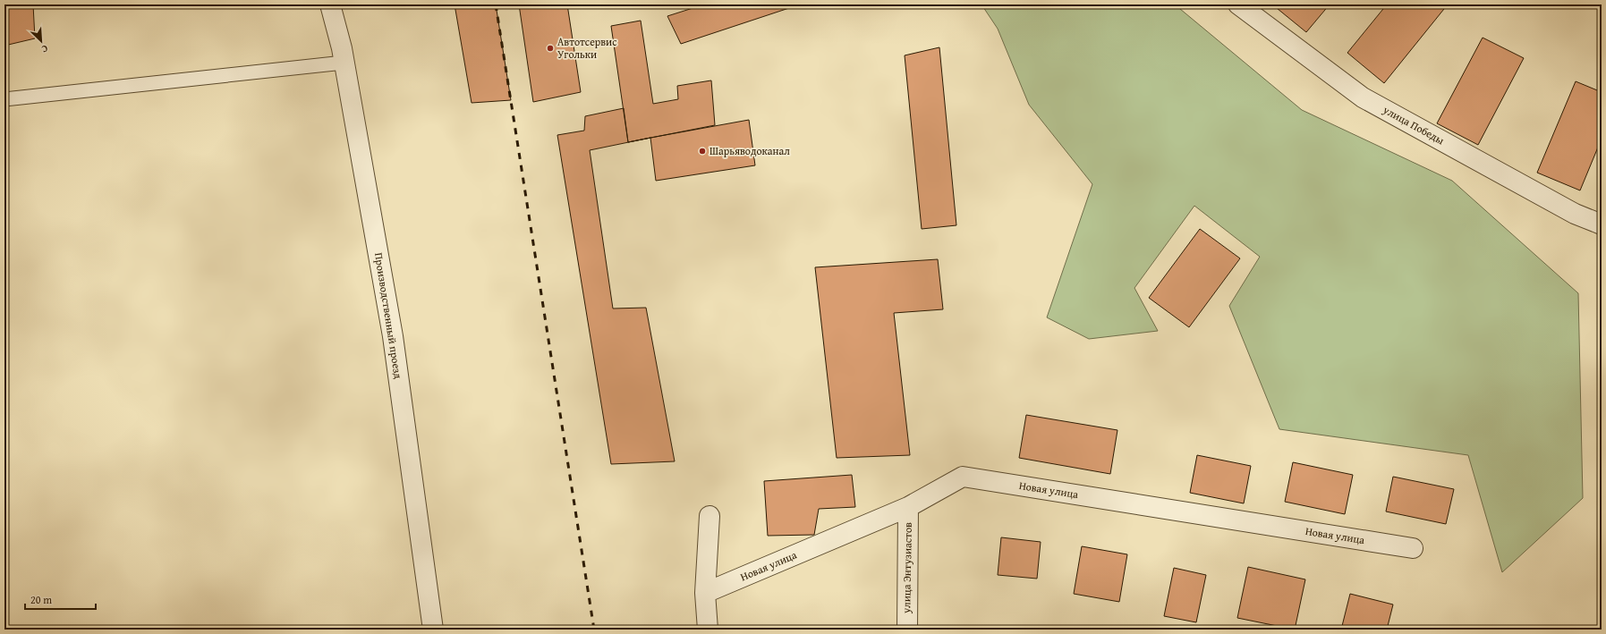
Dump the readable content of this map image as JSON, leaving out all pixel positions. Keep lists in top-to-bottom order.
{
  "streets": {
    "street": [
      "улица Победы",
      "Производственный проезд",
      "Новая улица",
      "улица Энтузиастов"
    ]
  },
  "crossings": [
    ["Новая улица", "улица Энтузиастов"]
  ],
  "places": ["Автотсервис Угольки", "Шарьяводоканал"],
  "scale_bar": "20 m",
  "north": "bottom right"
}
